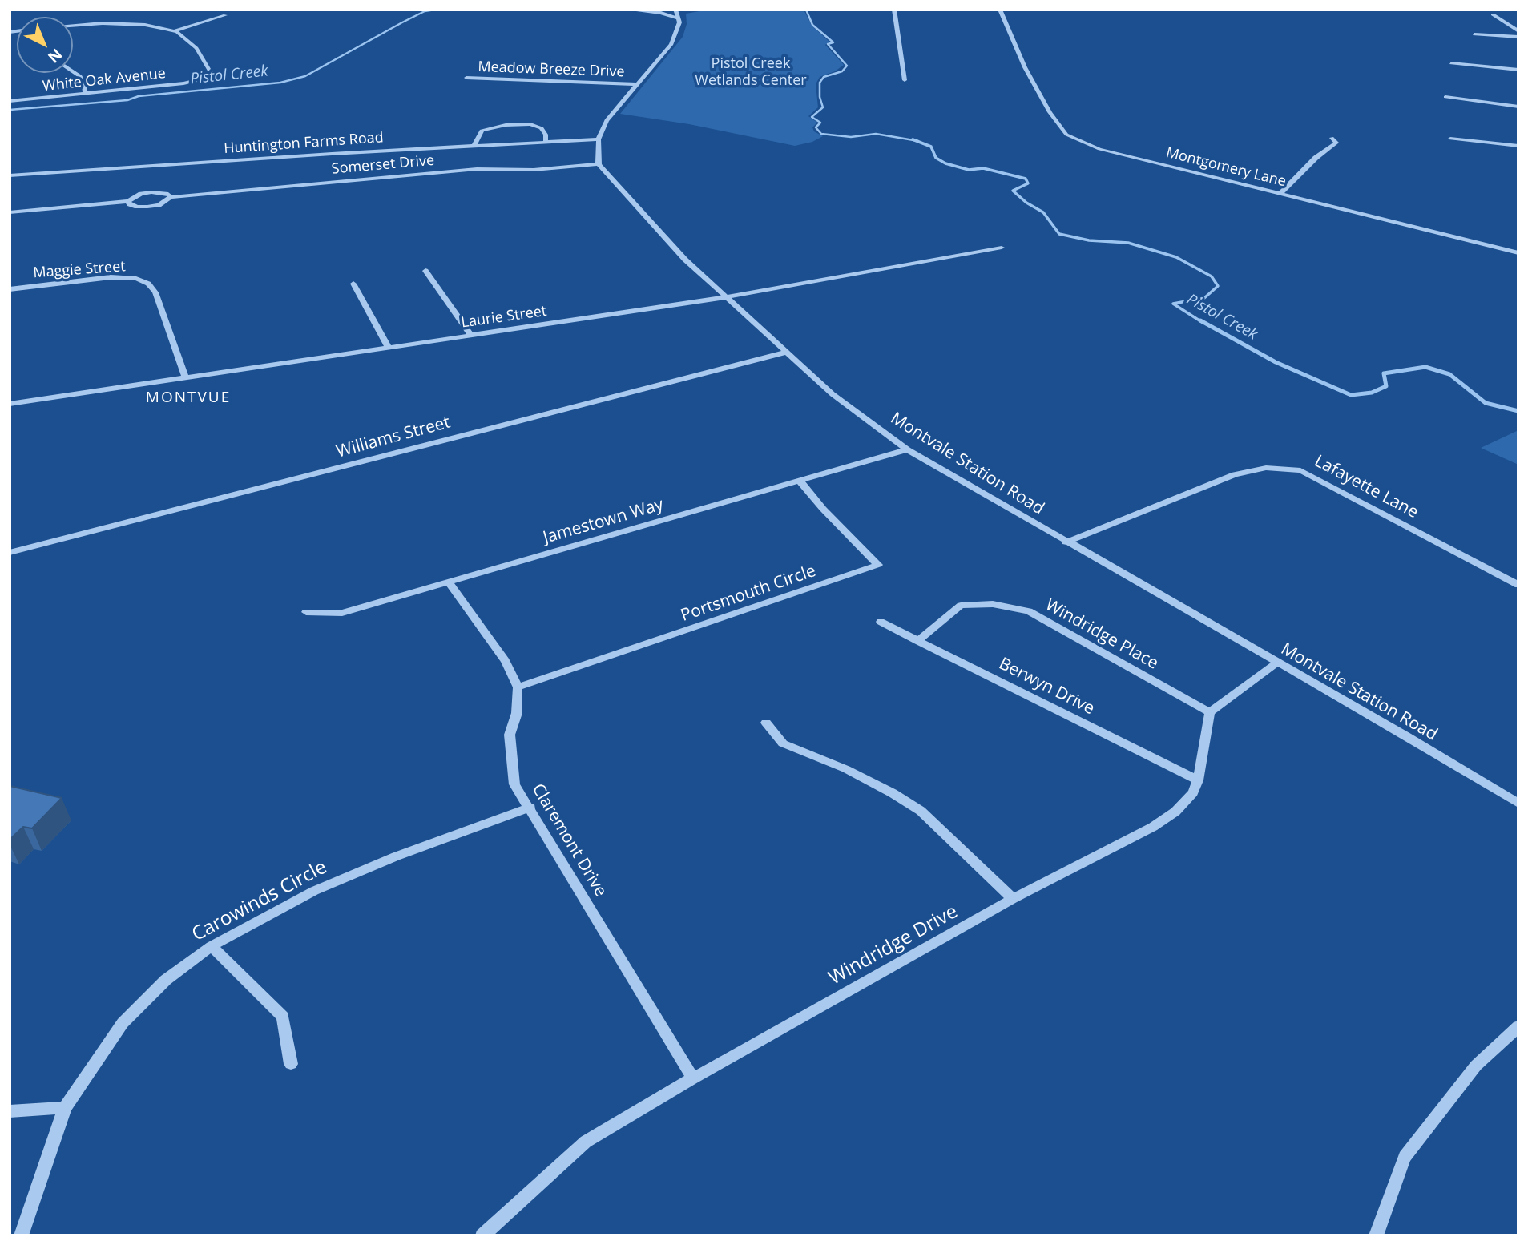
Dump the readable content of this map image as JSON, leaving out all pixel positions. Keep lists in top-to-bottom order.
{
  "streets": {
    "street": [
      "Meadow Breeze Drive",
      "White Oak Avenue",
      "Huntington Farms Road",
      "Somerset Drive",
      "Montgomery Lane",
      "Maggie Street",
      "Laurie Street",
      "Williams Street",
      "Montvale Station Road",
      "Lafayette Lane",
      "Jamestown Way",
      "Portsmouth Circle",
      "Windridge Place",
      "Berwyn Drive",
      "Claremont Drive",
      "Carowinds Circle",
      "Windridge Drive"
    ]
  },
  "crossings": [
    ["Somerset Drive", "Montvale Station Road"],
    ["Maggie Street", "Laurie Street"],
    ["Laurie Street", "Montvale Station Road"],
    ["Williams Street", "Montvale Station Road"],
    ["Montvale Station Road", "Lafayette Lane"],
    ["Montvale Station Road", "Jamestown Way"],
    ["Jamestown Way", "Portsmouth Circle"],
    ["Jamestown Way", "Claremont Drive"],
    ["Portsmouth Circle", "Claremont Drive"],
    ["Windridge Place", "Berwyn Drive"],
    ["Windridge Place", "Windridge Drive"],
    ["Berwyn Drive", "Windridge Drive"],
    ["Claremont Drive", "Carowinds Circle"],
    ["Claremont Drive", "Windridge Drive"]
  ],
  "districts": ["MONTVUE"],
  "water": ["Pistol Creek"],
  "parks": ["Pistol Creek Wetlands Center"],
  "north": "bottom right"
}
